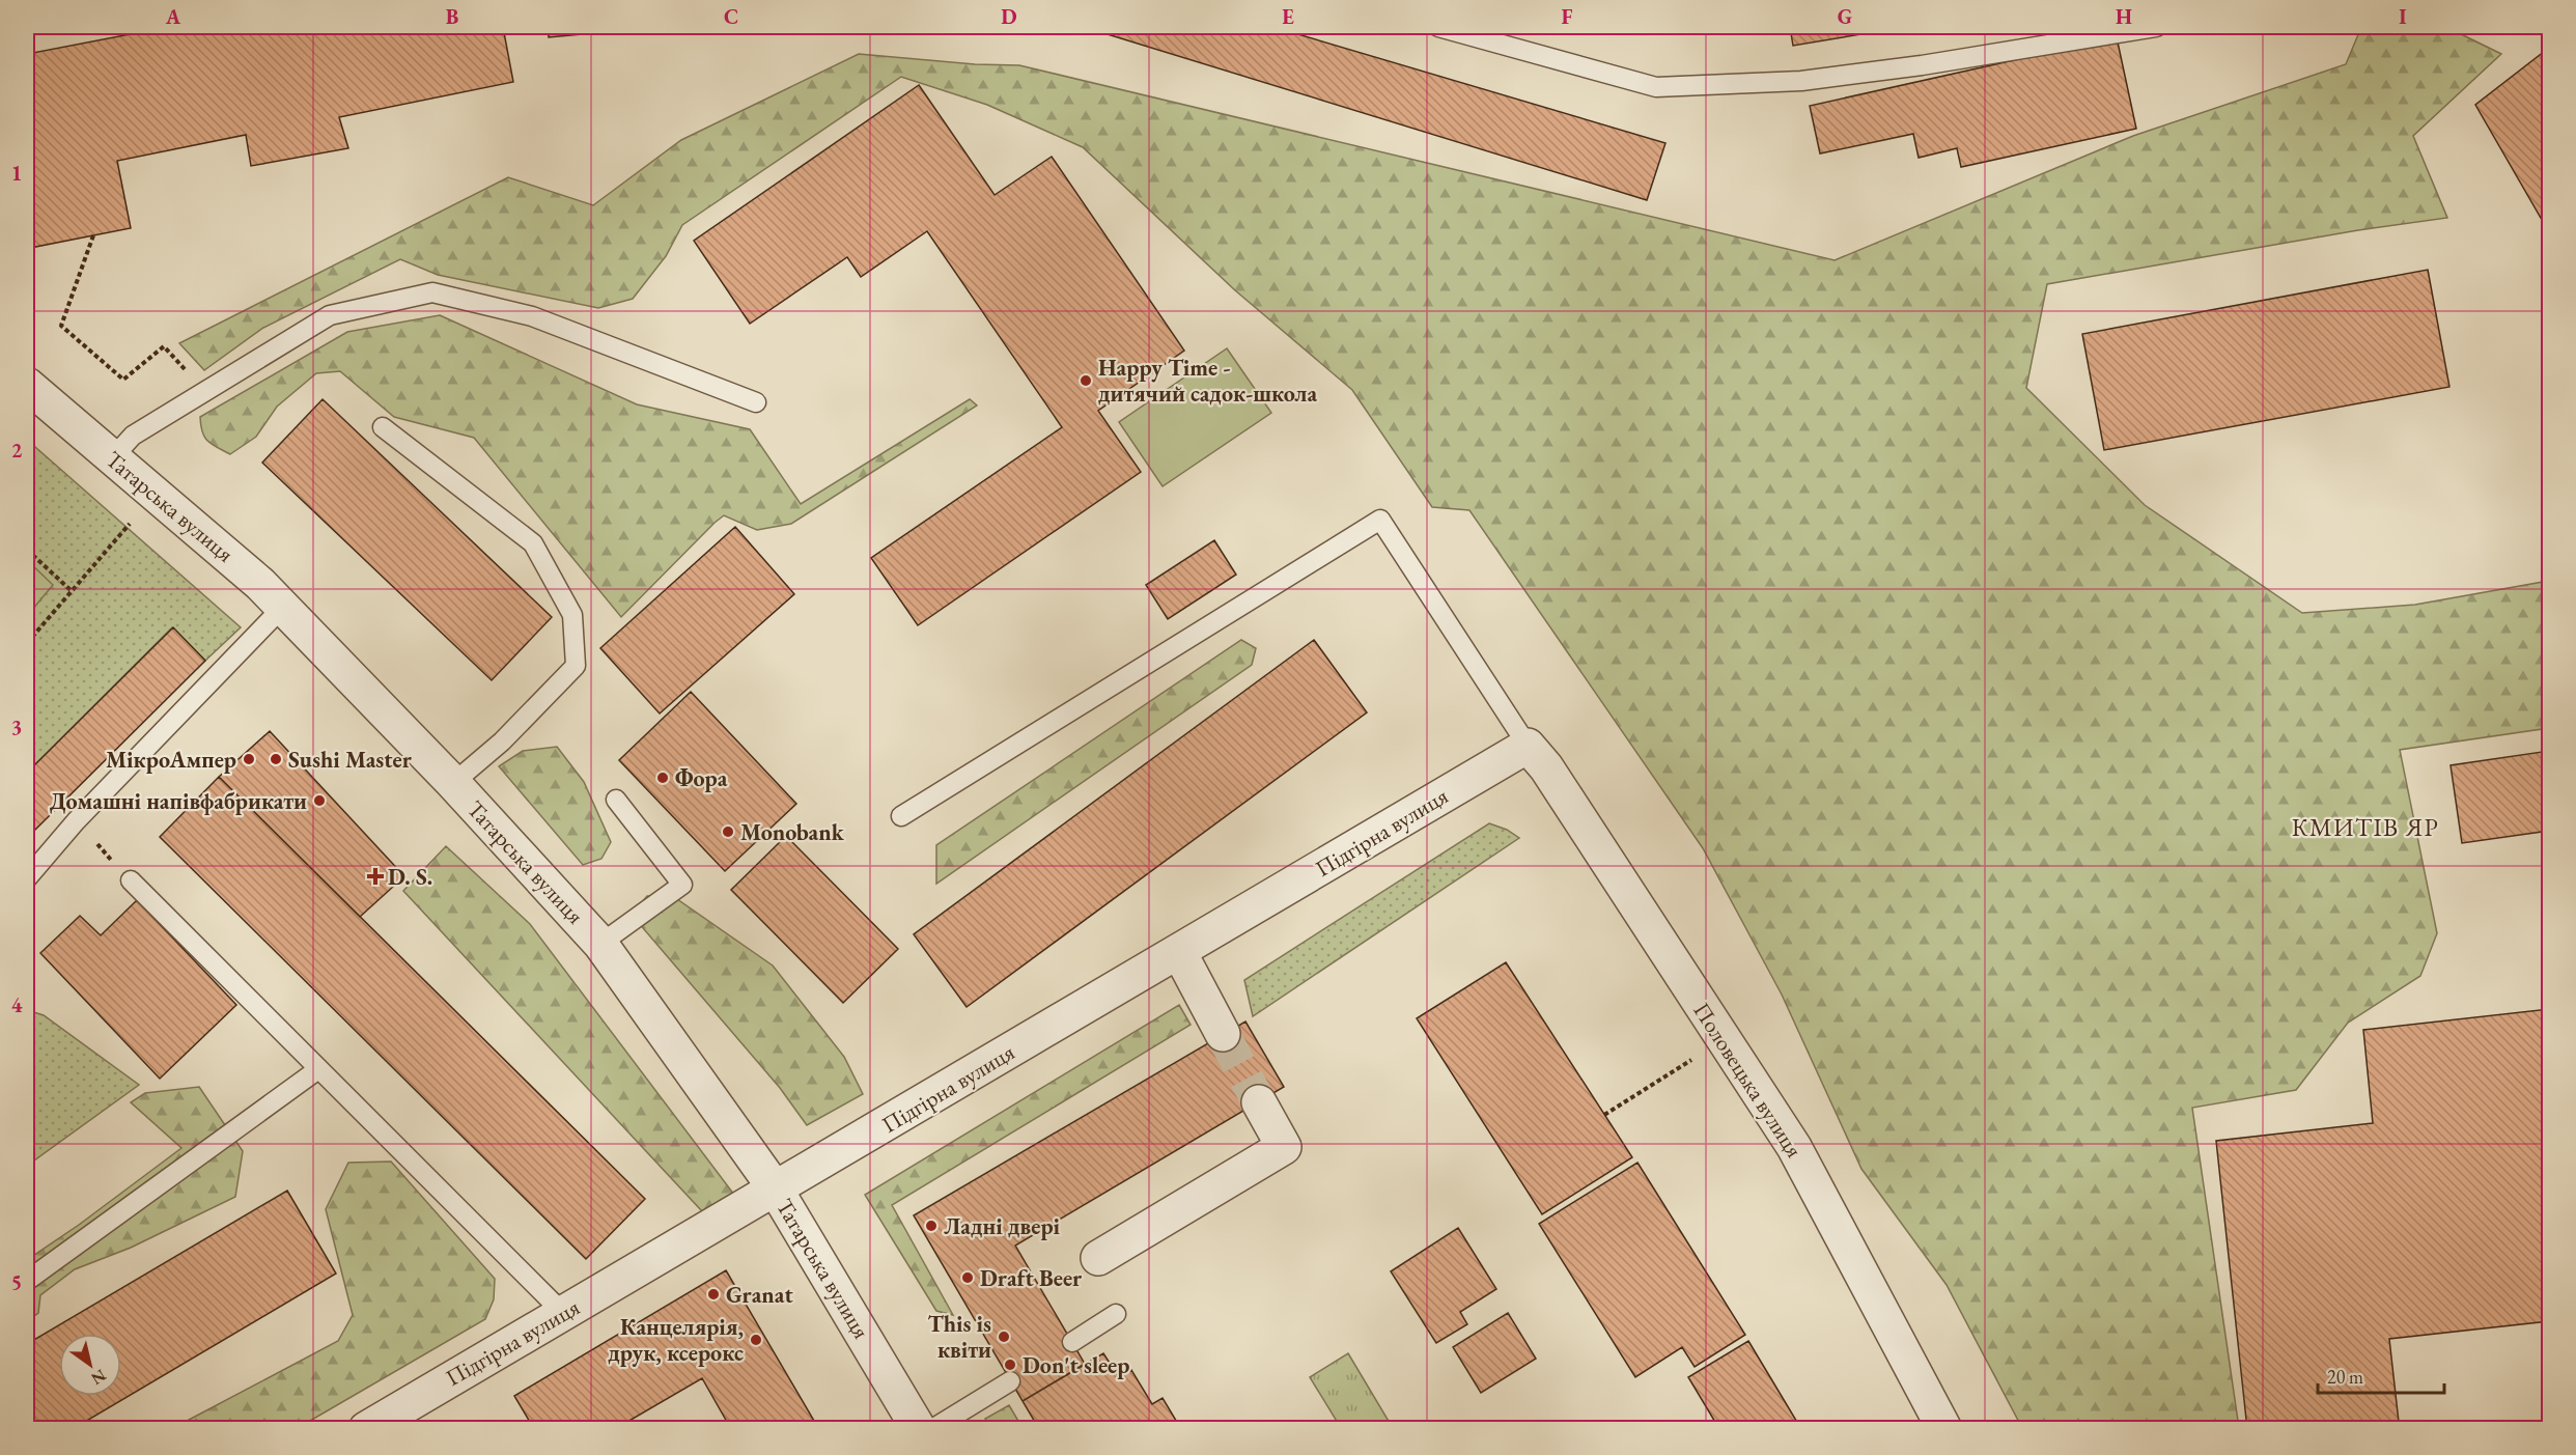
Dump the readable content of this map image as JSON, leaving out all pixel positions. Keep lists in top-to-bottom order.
{
  "streets": {
    "street": ["Татарська вулиця", "Підгірна вулиця", "Половецька вулиця"]
  },
  "crossings": [
    ["Татарська вулиця", "Підгірна вулиця"],
    ["Підгірна вулиця", "Половецька вулиця"]
  ],
  "districts": ["КМИТІВ ЯР"],
  "places": {
    "other": [
      "Happy Time - дитячий садок-школа",
      "МікроАмпер",
      "Sushi Master",
      "Фора",
      "Домашні напівфабрикати",
      "Monobank",
      "Ладні двері",
      "Draft Beer",
      "Granat",
      "This is квіти",
      "Канцелярія, друк, ксерокс",
      "Don't sleep"
    ],
    "health": ["D. S."]
  },
  "scale_bar": "20 m",
  "north": "bottom right",
  "grid": {
    "columns": [
      "A",
      "B",
      "C",
      "D",
      "E",
      "F",
      "G",
      "H",
      "I"
    ],
    "rows": [
      "1",
      "2",
      "3",
      "4",
      "5"
    ]
  }
}
